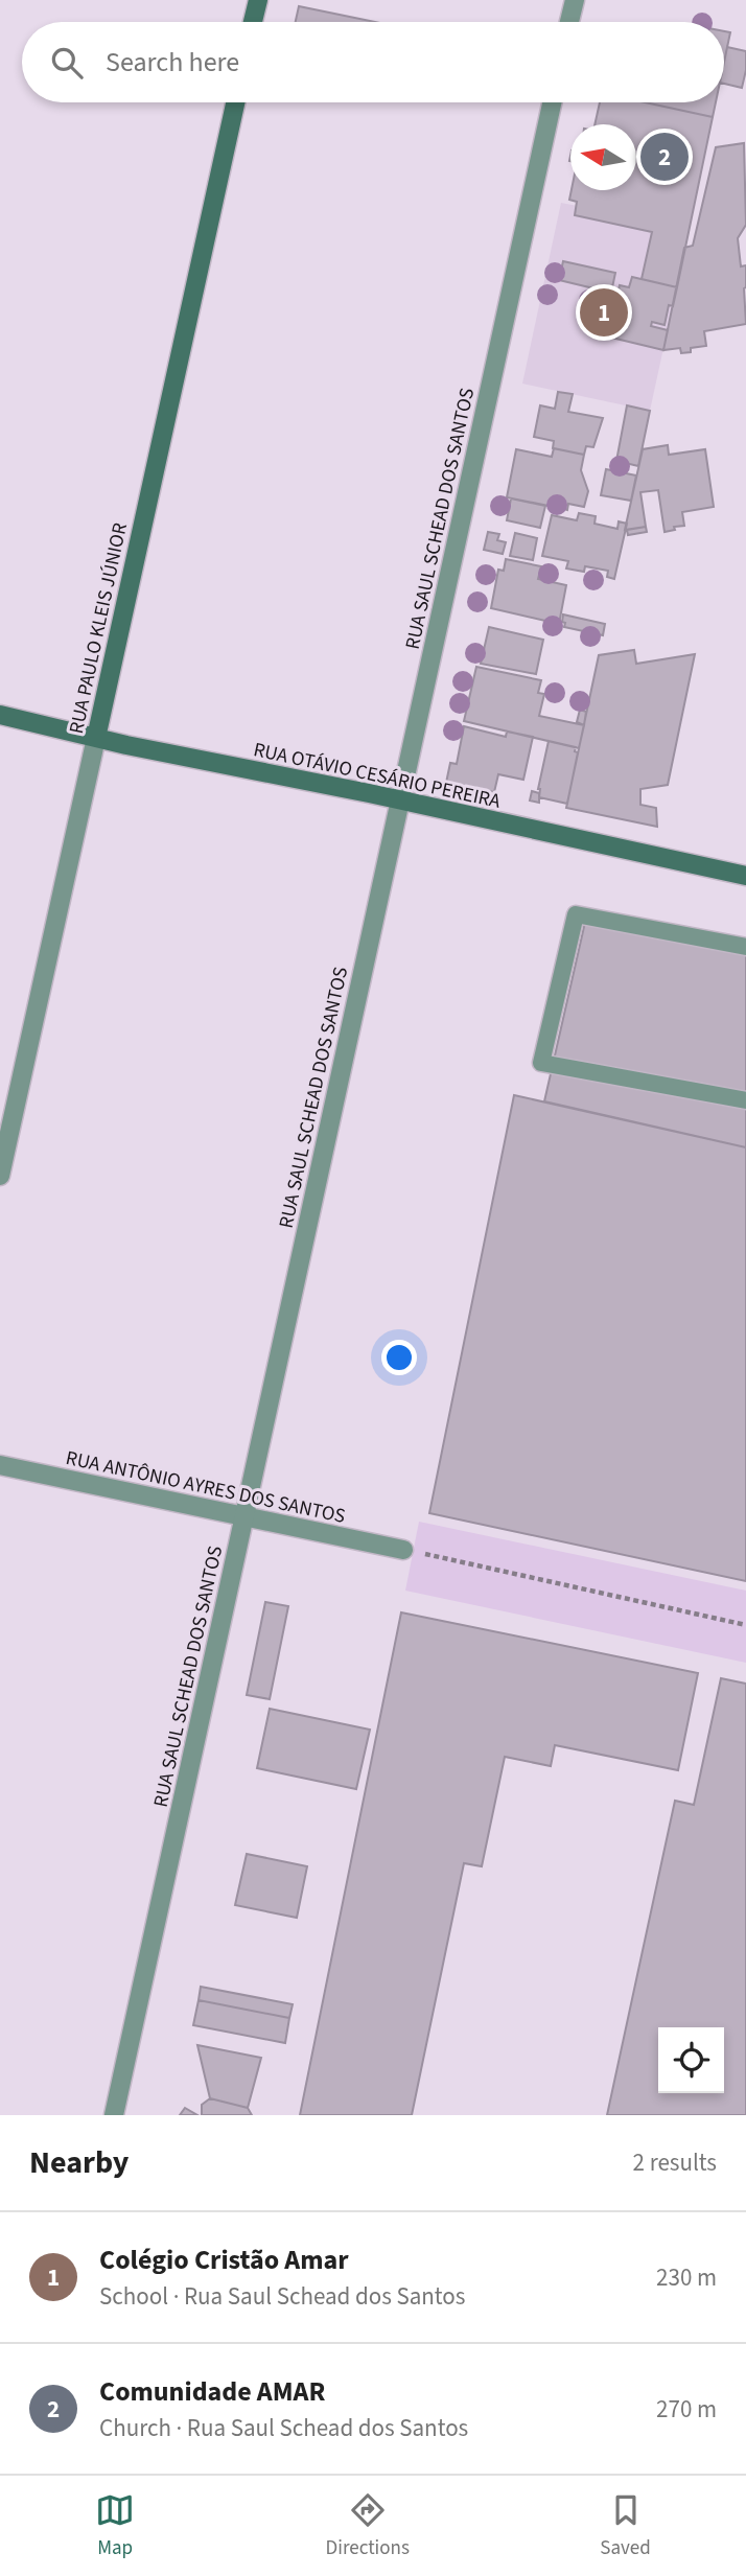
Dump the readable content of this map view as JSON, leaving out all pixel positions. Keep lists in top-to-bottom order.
{
  "streets": {
    "main road": ["RUA PAULO KLEIS JÚNIOR", "RUA OTÁVIO CESÁRIO PEREIRA"],
    "street": ["RUA SAUL SCHEAD DOS SANTOS", "RUA ANTÔNIO AYRES DOS SANTOS"]
  },
  "crossings": [
    ["RUA SAUL SCHEAD DOS SANTOS", "RUA OTÁVIO CESÁRIO PEREIRA"],
    ["RUA SAUL SCHEAD DOS SANTOS", "RUA ANTÔNIO AYRES DOS SANTOS"],
    ["RUA PAULO KLEIS JÚNIOR", "RUA OTÁVIO CESÁRIO PEREIRA"]
  ],
  "north": "left",
  "page": {
    "search": "Search here",
    "pins": ["2", "1"],
    "heading": ["Nearby", "2 results"],
    "list": [
      {
        "mark": "1",
        "name": "Colégio Cristão Amar",
        "note": "School · Rua Saul Schead dos Santos",
        "value": "230 m"
      },
      {
        "mark": "2",
        "name": "Comunidade AMAR",
        "note": "Church · Rua Saul Schead dos Santos",
        "value": "270 m"
      }
    ],
    "nav": ["Map", "Directions", "Saved"]
  }
}
